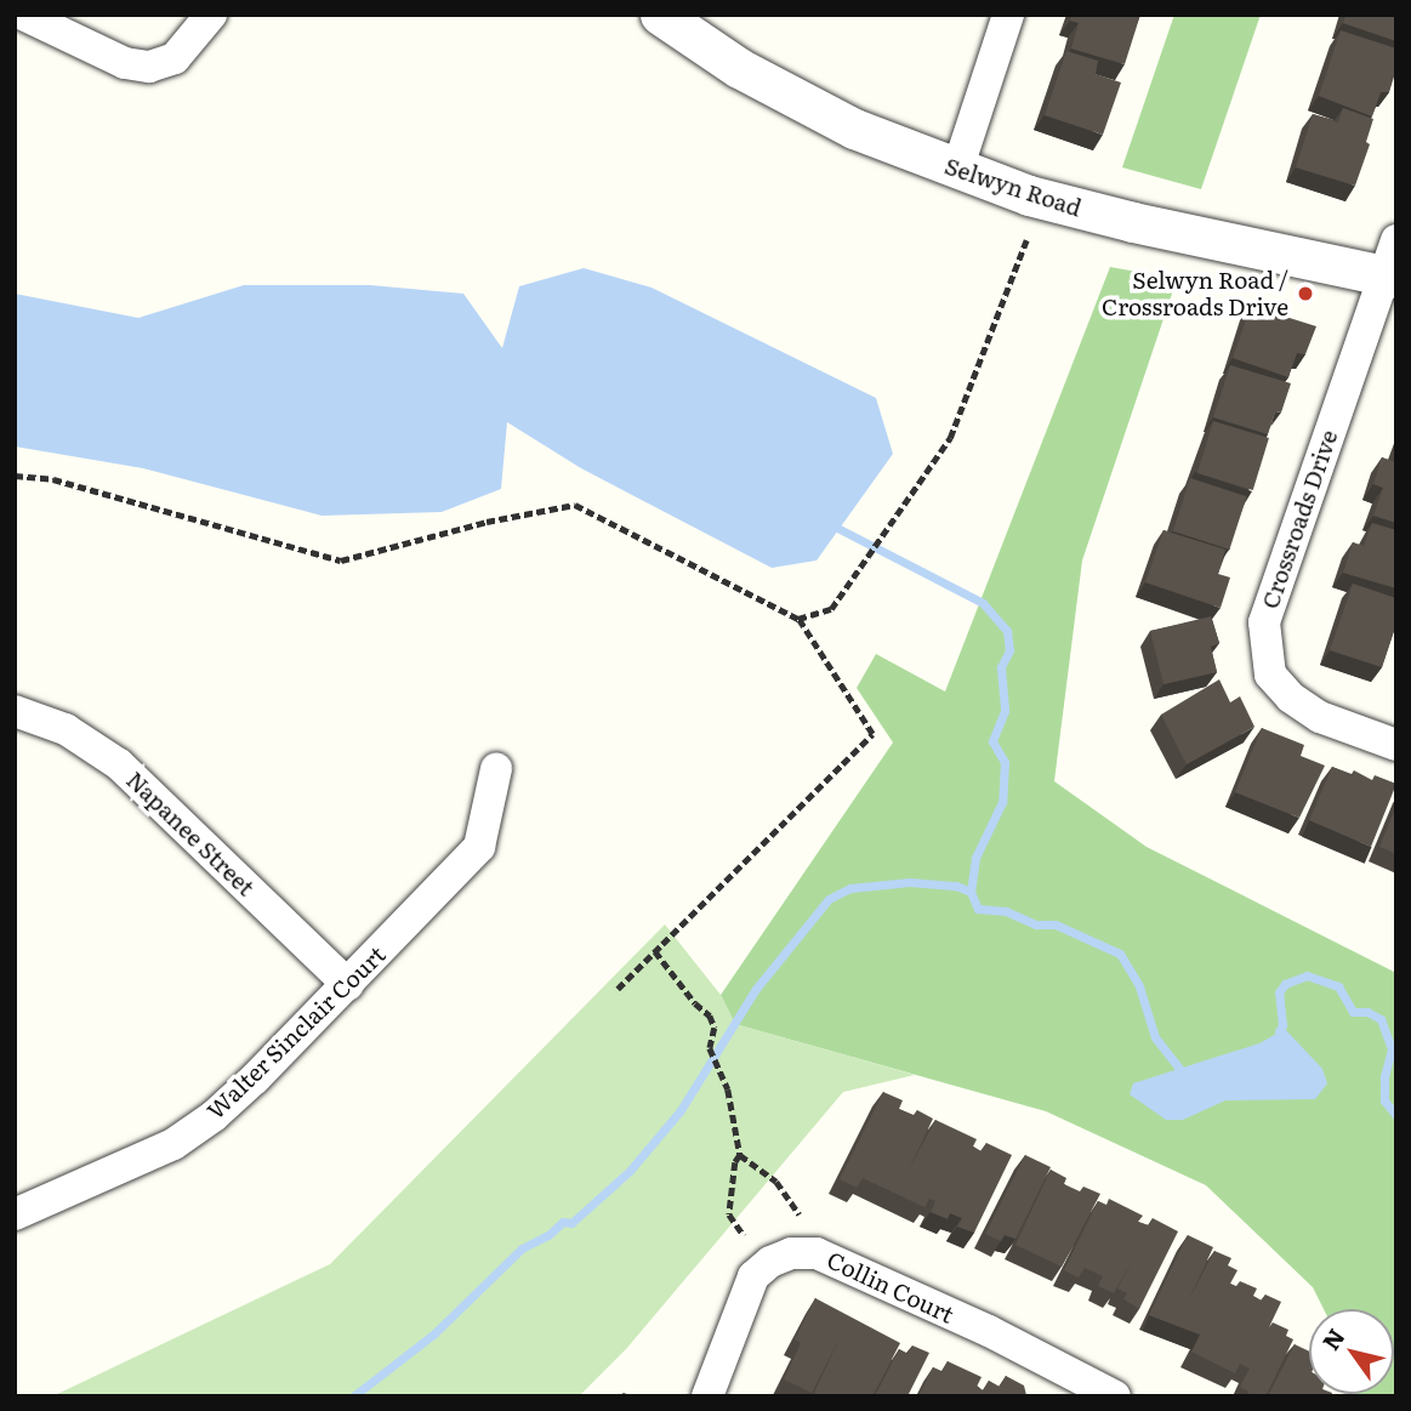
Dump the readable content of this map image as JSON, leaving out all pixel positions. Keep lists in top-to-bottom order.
{
  "streets": {
    "street": [
      "Selwyn Road",
      "Crossroads Drive",
      "Napanee Street",
      "Walter Sinclair Court",
      "Collin Court"
    ]
  },
  "crossings": [
    ["Selwyn Road", "Crossroads Drive"],
    ["Napanee Street", "Walter Sinclair Court"]
  ],
  "places": ["Selwyn Road / Crossroads Drive"],
  "north": "top left"
}
